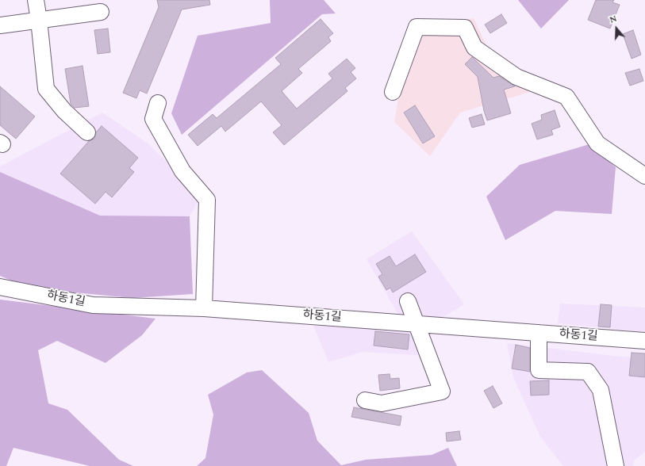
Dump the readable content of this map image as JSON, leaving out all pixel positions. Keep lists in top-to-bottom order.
{
  "streets": {
    "street": ["하동1길"]
  },
  "north": "top"
}
